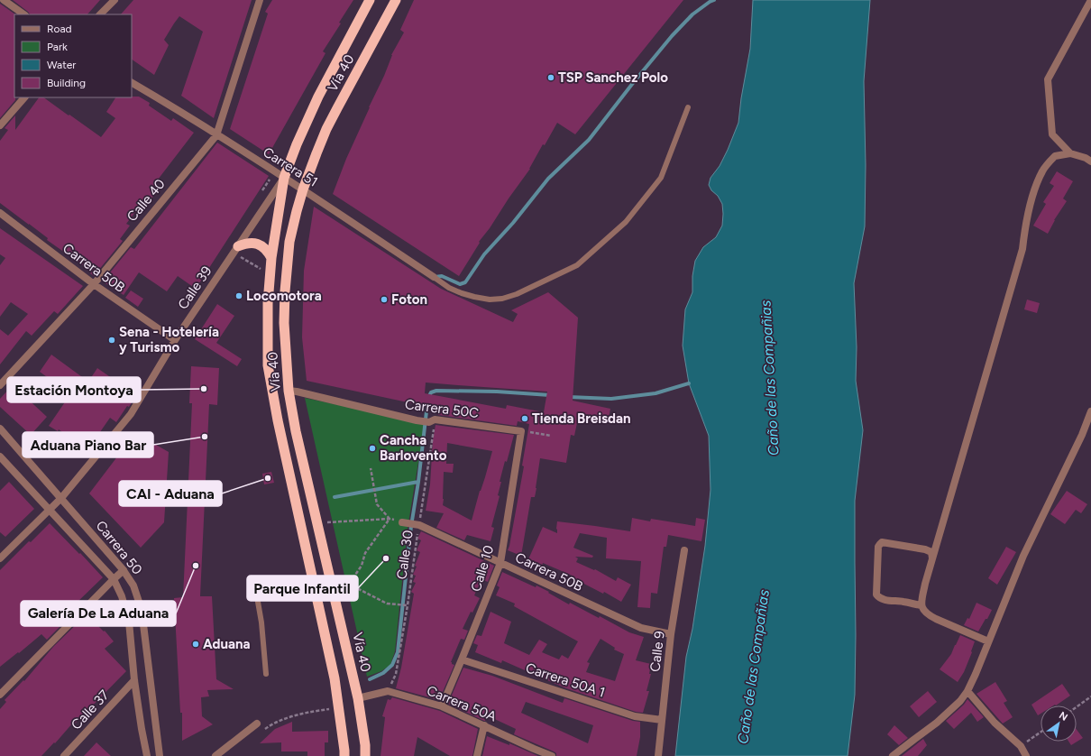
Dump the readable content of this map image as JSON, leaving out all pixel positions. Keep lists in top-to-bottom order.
{
  "streets": {
    "highway": ["Vía 40"],
    "street": [
      "Carrera 51",
      "Calle 40",
      "Carrera 50B",
      "Calle 39",
      "Carrera 50C",
      "Carrera 50",
      "Calle 10",
      "Calle 9",
      "Carrera 50A 1",
      "Carrera 50A",
      "Calle 37"
    ],
    "path": ["Calle 30"]
  },
  "crossings": [
    ["Vía 40", "Carrera 51"],
    ["Vía 40", "Calle 39"],
    ["Vía 40", "Carrera 50C"],
    ["Vía 40", "Carrera 50A"],
    ["Carrera 51", "Calle 40"],
    ["Carrera 51", "Calle 39"],
    ["Calle 40", "Carrera 50B"],
    ["Carrera 50B", "Calle 39"],
    ["Carrera 50B", "Calle 30"],
    ["Carrera 50B", "Calle 10"],
    ["Carrera 50B", "Calle 9"],
    ["Calle 39", "Carrera 50"],
    ["Carrera 50C", "Calle 30"],
    ["Carrera 50C", "Calle 10"],
    ["Carrera 50", "Calle 37"],
    ["Calle 30", "Carrera 50A"],
    ["Calle 10", "Carrera 50A 1"],
    ["Calle 10", "Carrera 50A"],
    ["Calle 9", "Carrera 50A 1"]
  ],
  "water": ["Caño de las Compañias"],
  "places": [
    "TSP Sanchez Polo",
    "Locomotora",
    "Foton",
    "Sena - Hotelería y Turismo",
    "Estación Montoya",
    "Tienda Breisdan",
    "Aduana Piano Bar",
    "Cancha Barlovento",
    "CAI - Aduana",
    "Parque Infantil",
    "Galería De La Aduana",
    "Aduana"
  ],
  "legend": [
    "Road",
    "Park",
    "Water",
    "Building"
  ],
  "north": "top right"
}
